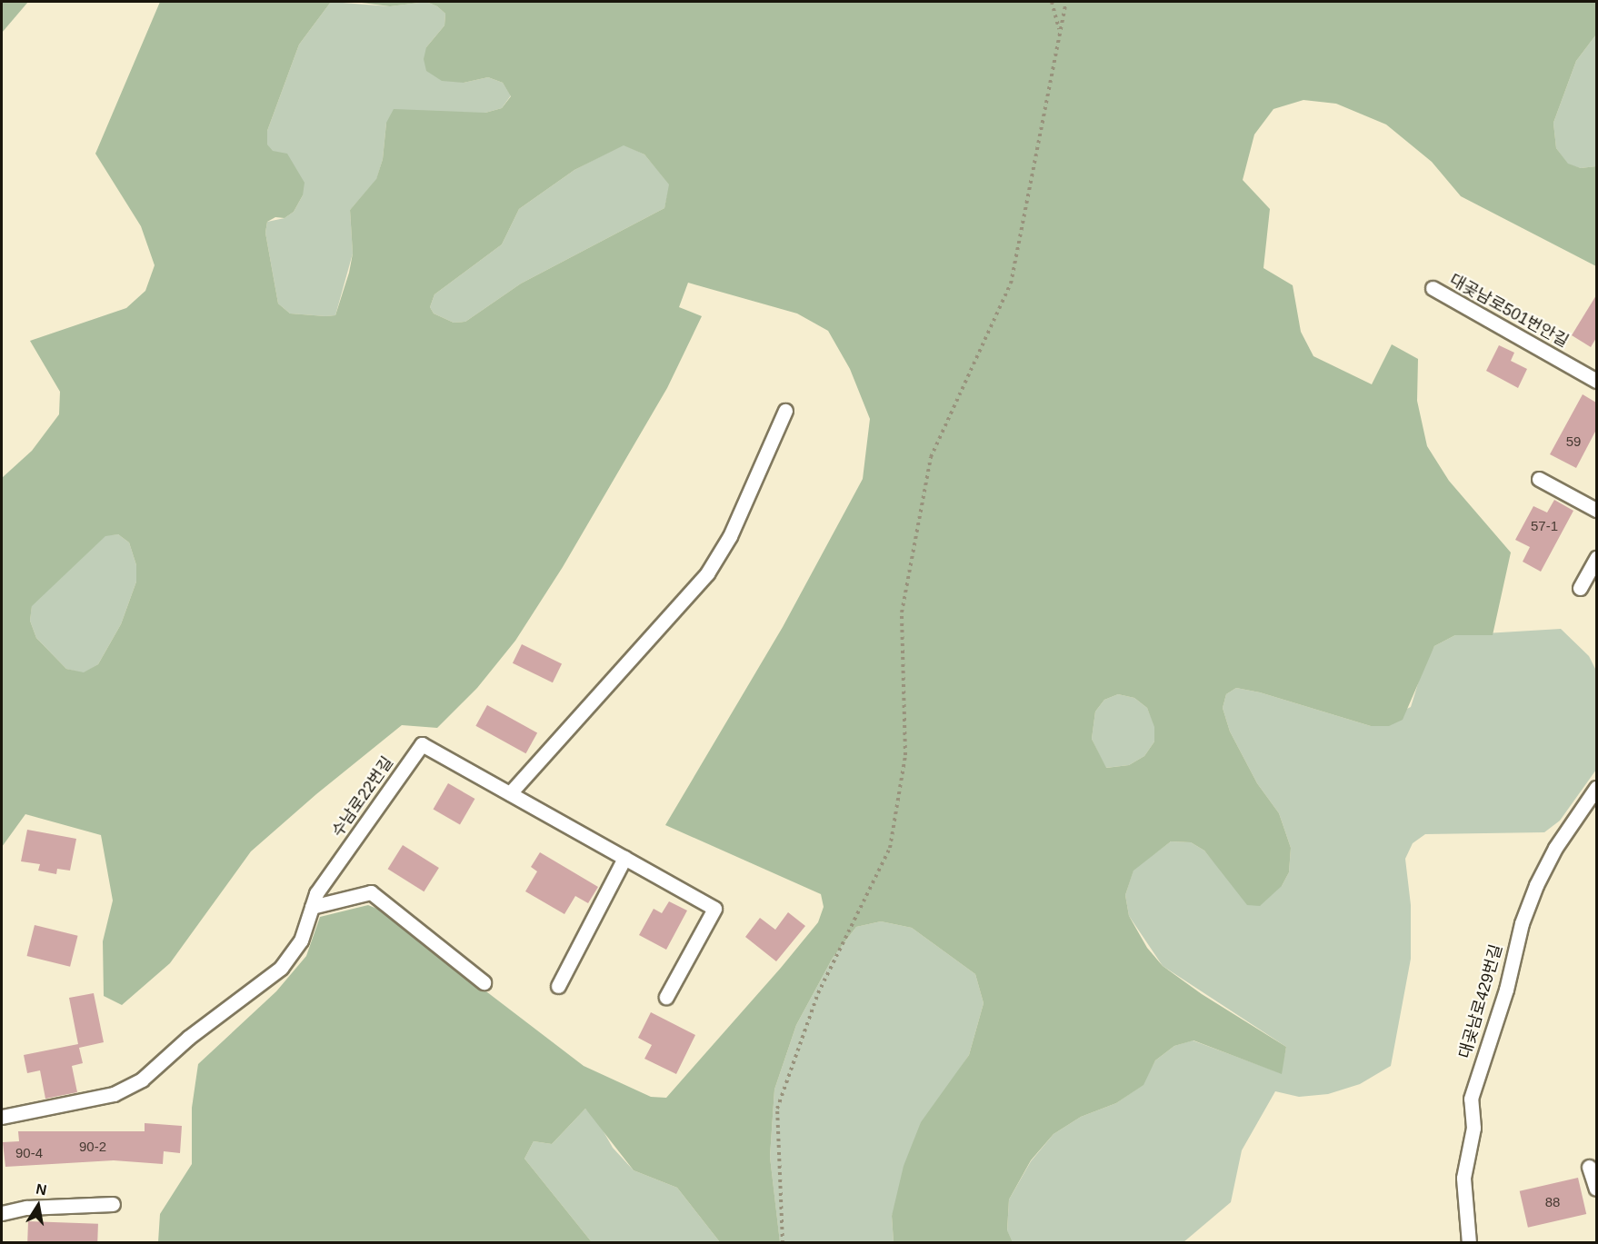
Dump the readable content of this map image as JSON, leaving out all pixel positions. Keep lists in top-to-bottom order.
{
  "streets": {
    "lane": ["대곶남로501번안길", "수남로22번길", "대곶남로429번길"]
  },
  "house_numbers": [
    "59",
    "57-1",
    "90-2",
    "90-4",
    "88"
  ],
  "north": "top"
}
